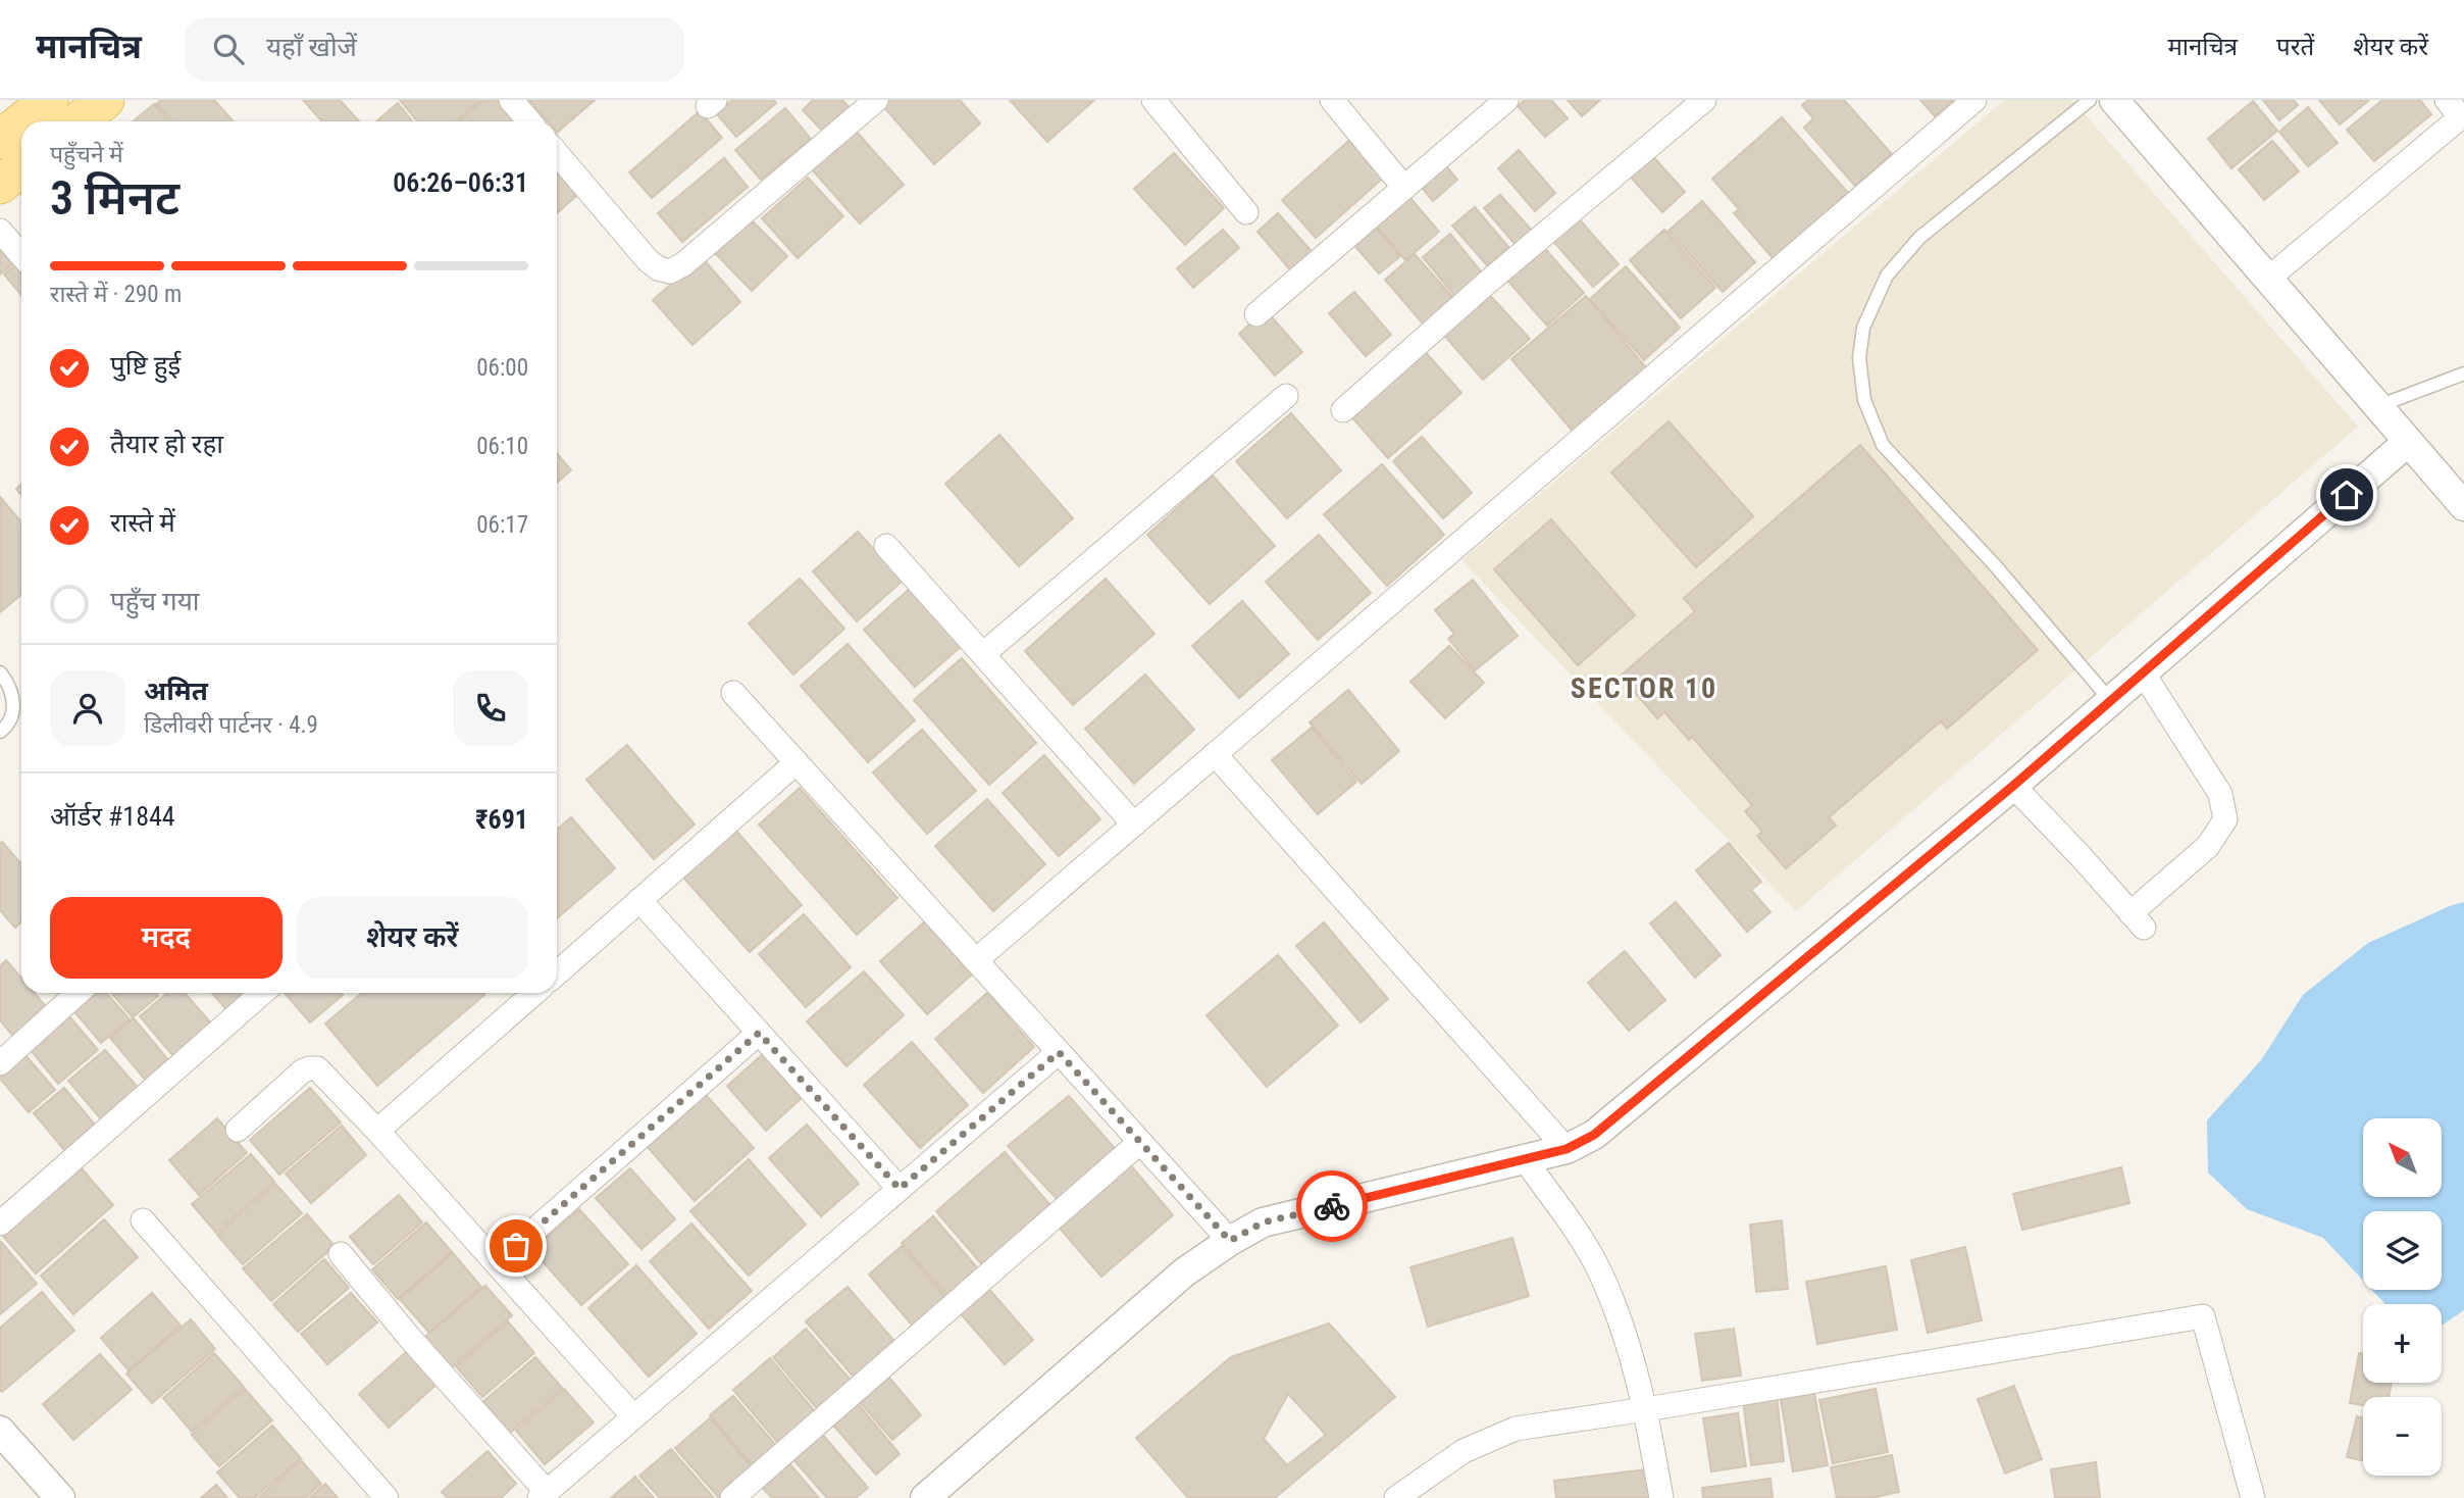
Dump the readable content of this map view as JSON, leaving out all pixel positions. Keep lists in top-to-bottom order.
{
  "districts": ["SECTOR 10"],
  "north": "top left",
  "page": {
    "header": "मानचित्र",
    "search": "यहाँ खोजें",
    "nav": ["मानचित्र", "परतें", "शेयर करें"],
    "heading": ["3 मिनट", "पहुँचने में", "06:26–06:31"],
    "panel": [
      "अमित",
      "डिलीवरी पार्टनर · 4.9",
      "ऑर्डर #1844",
      "₹691"
    ],
    "bar": "रास्ते में · 290 m",
    "list": [
      ["पुष्टि हुई", "06:00"],
      ["तैयार हो रहा", "06:10"],
      ["रास्ते में", "06:17"],
      "पहुँच गया"
    ],
    "buttons": ["मदद", "शेयर करें"],
    "map_buttons": ["+", "−"]
  }
}
